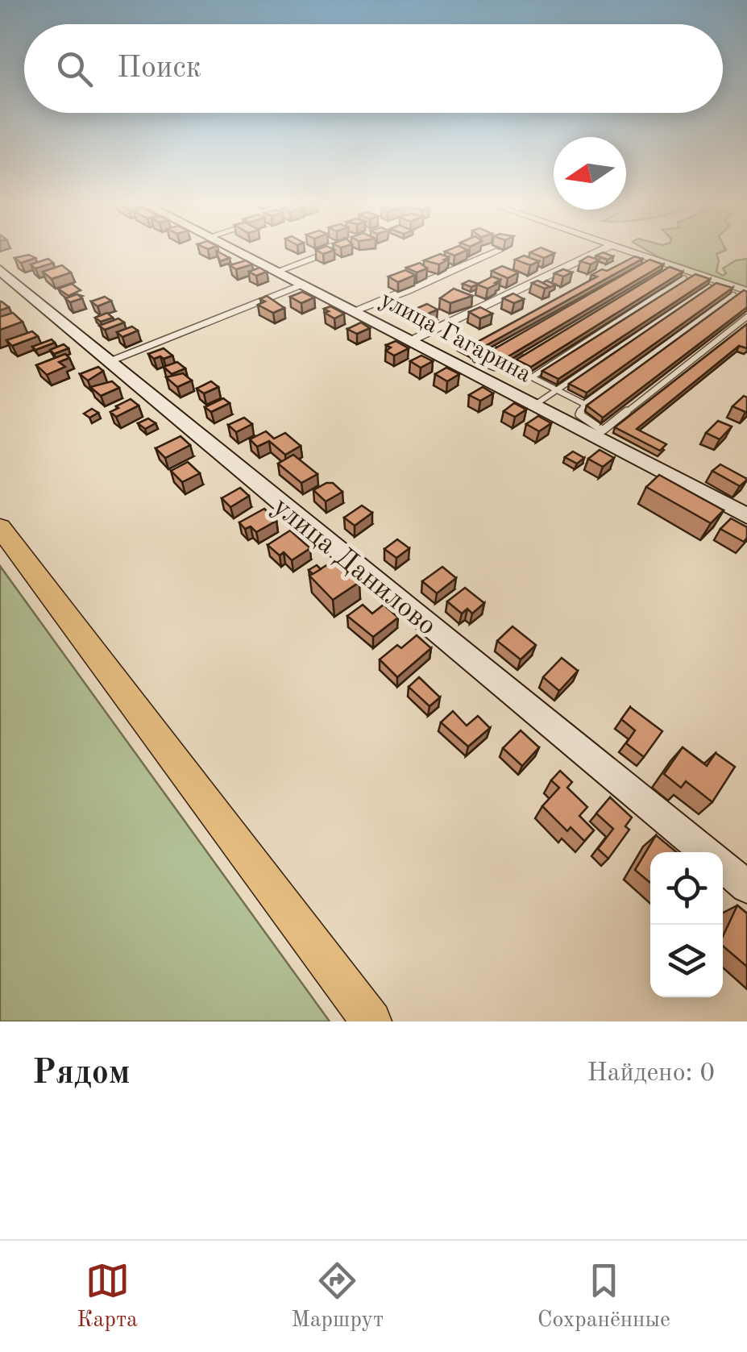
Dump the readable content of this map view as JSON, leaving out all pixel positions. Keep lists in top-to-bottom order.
{
  "streets": {
    "street": ["улица Гагарина", "улица Данилово"]
  },
  "north": "left",
  "page": {
    "search": "Поиск",
    "heading": ["Рядом", "Найдено: 0"],
    "nav": ["Карта", "Маршрут", "Сохранённые"]
  }
}
